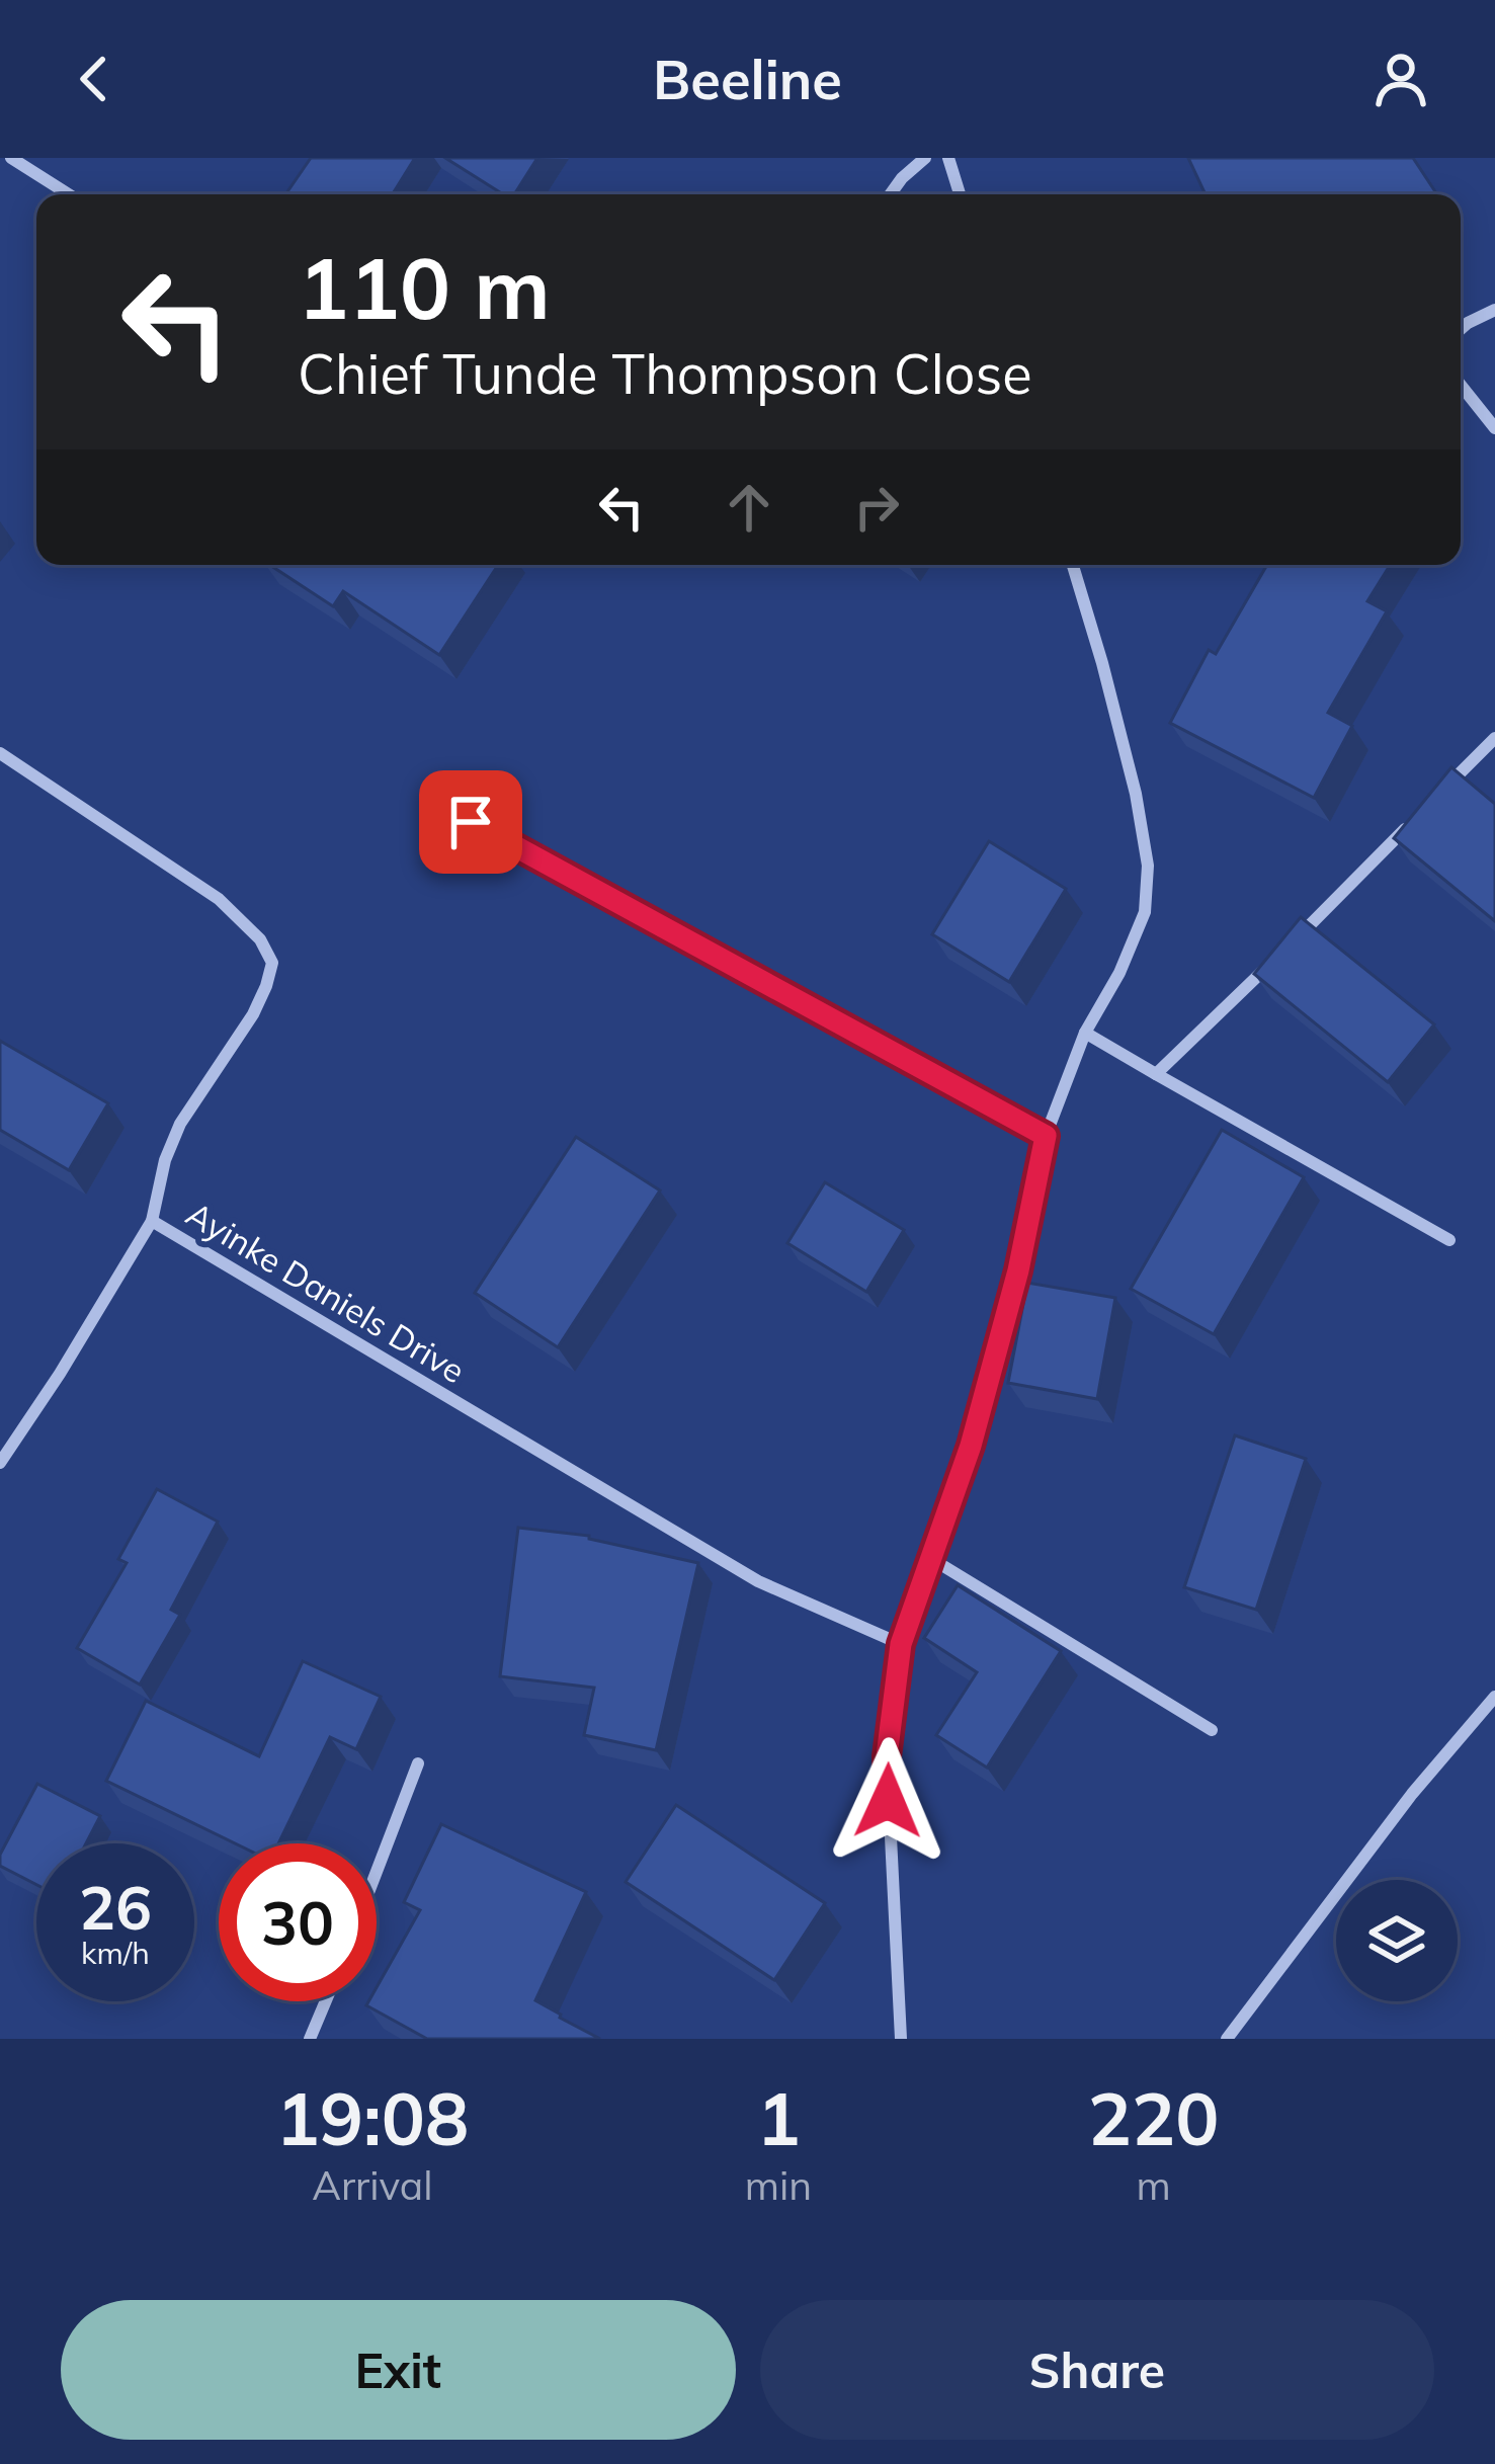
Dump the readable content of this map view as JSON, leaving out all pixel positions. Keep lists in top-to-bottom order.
{
  "streets": {
    "street": ["Ayinke Daniels Drive"]
  },
  "page": {
    "header": "Beeline",
    "turn": ["110 m", "Chief Tunde Thompson Close"],
    "speed": "26 km/h",
    "limit": "30",
    "eta": [
      "19:08",
      "Arrival",
      "1",
      "min",
      "220",
      "m"
    ],
    "buttons": ["Exit", "Share"]
  }
}
